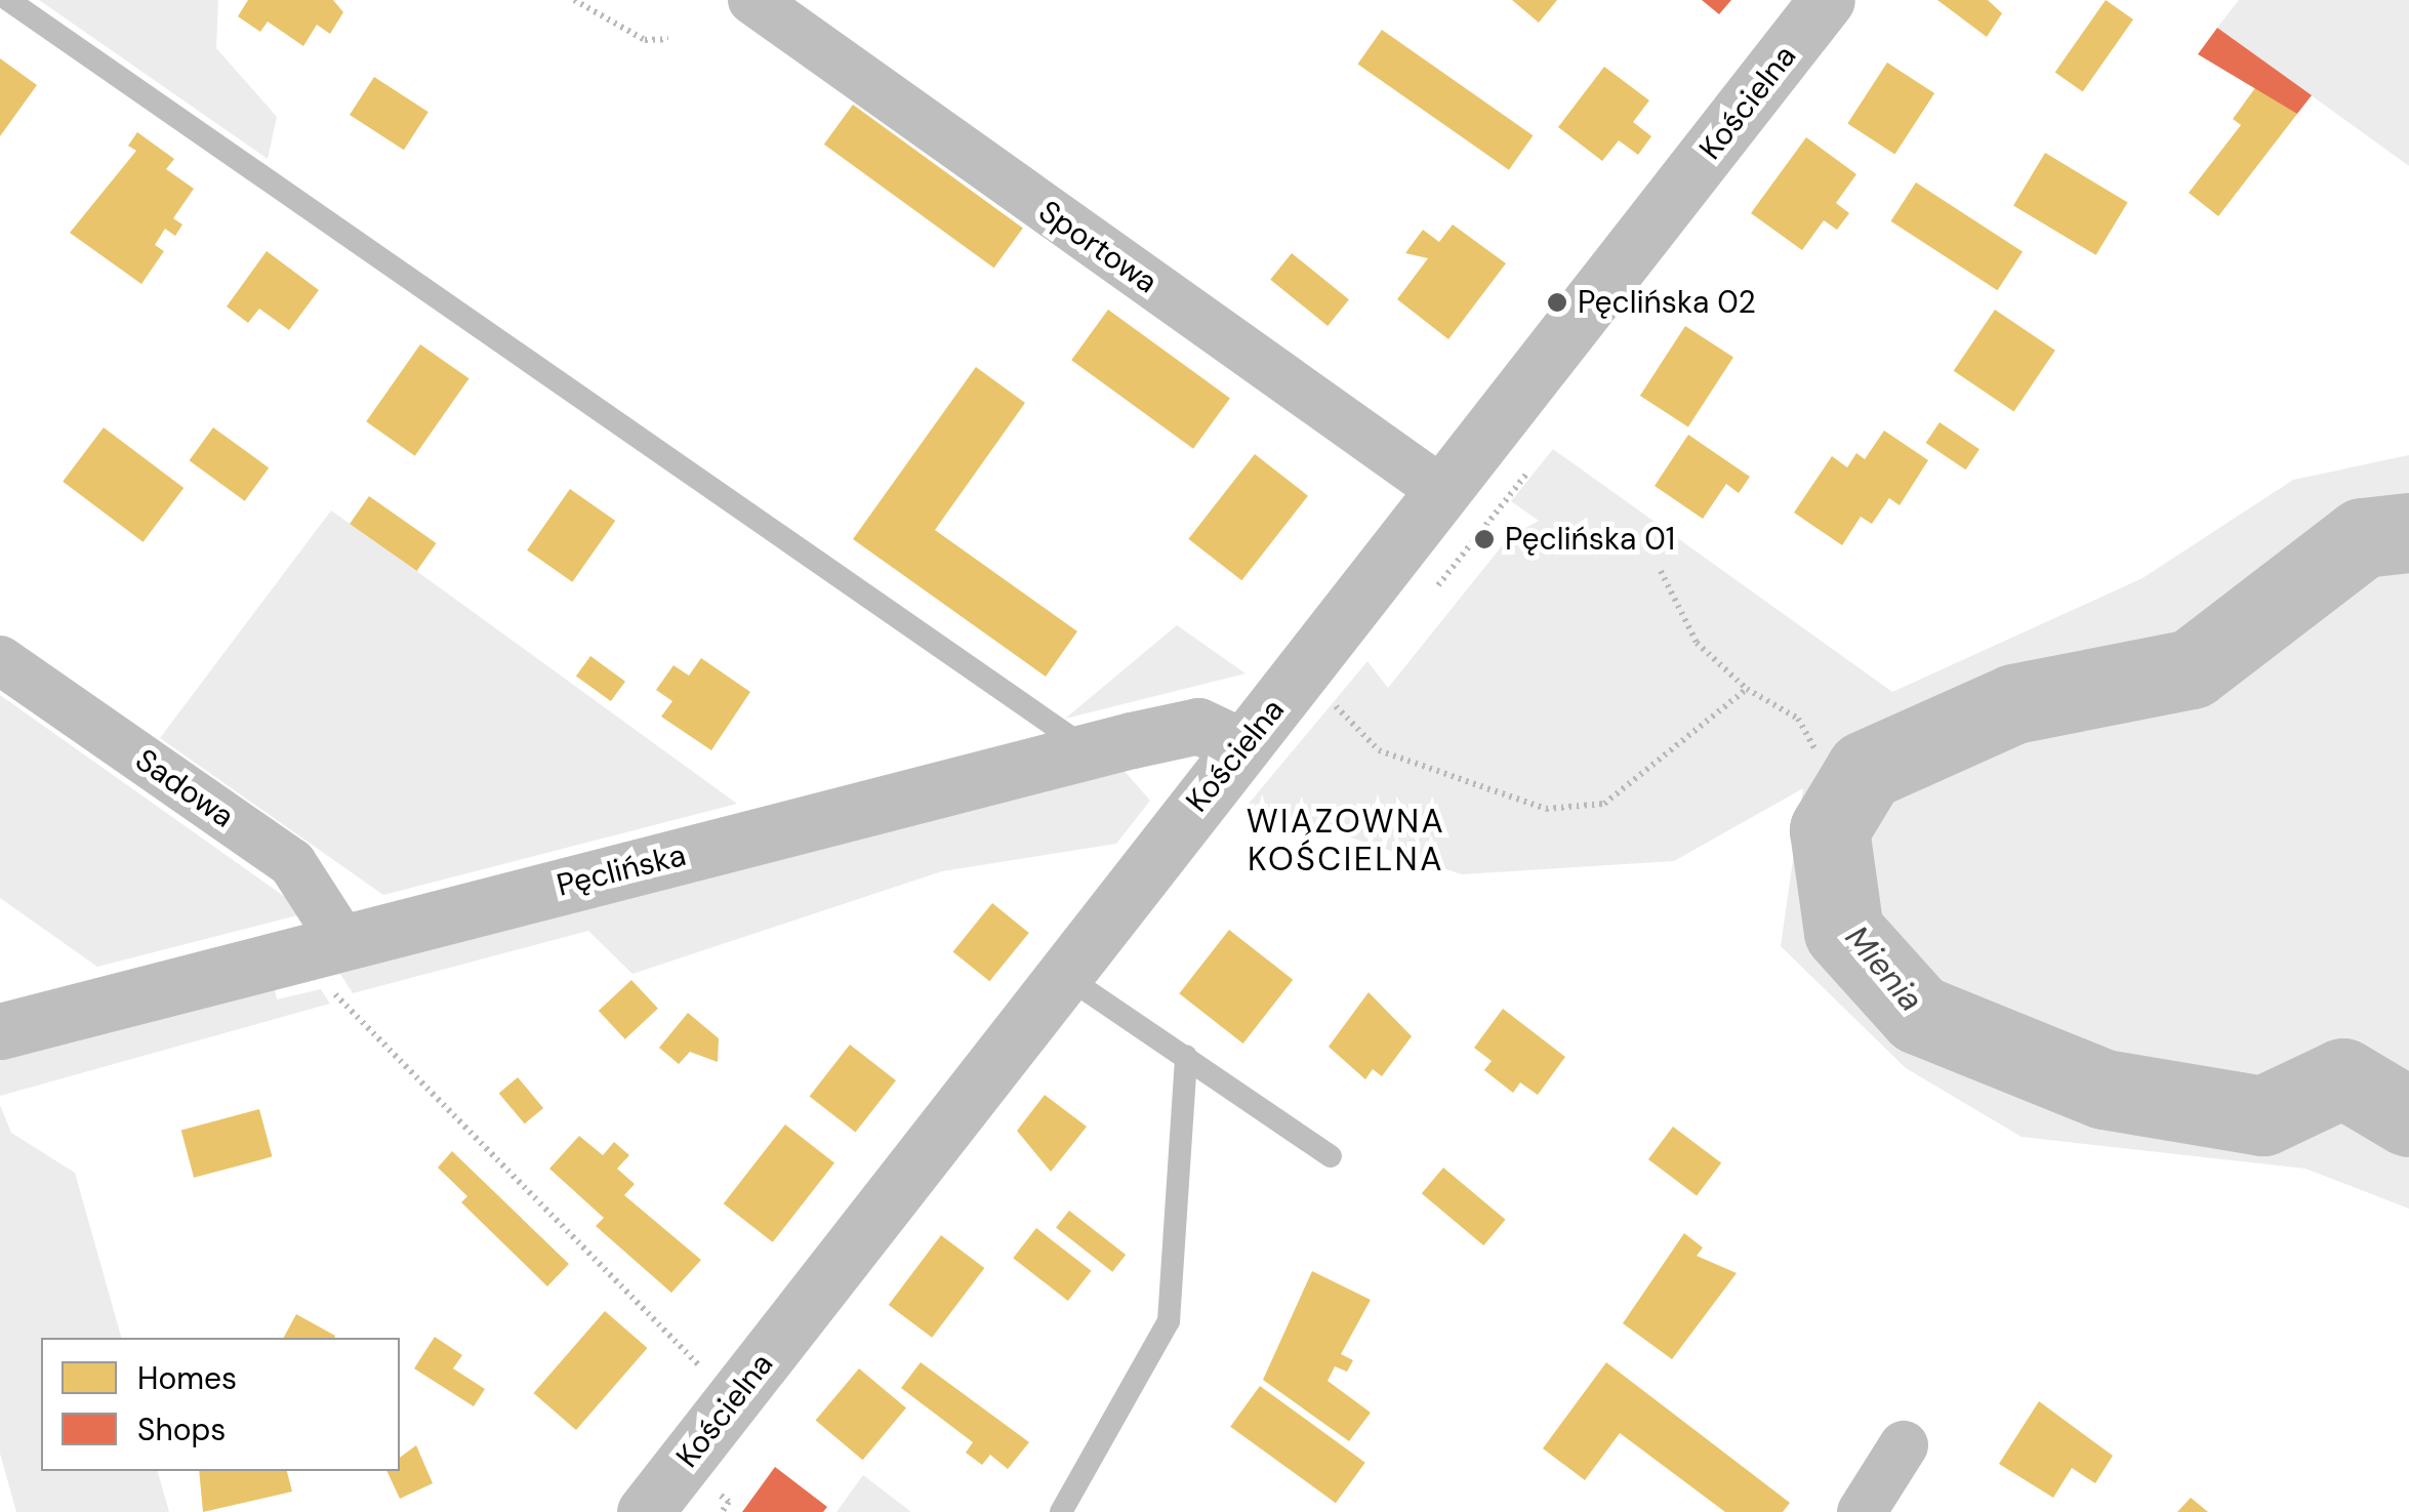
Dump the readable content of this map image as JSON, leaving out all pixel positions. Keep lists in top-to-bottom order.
{
  "streets": {
    "street": [
      "Kościelna",
      "Sportowa",
      "Sadowa",
      "Pęclińska"
    ]
  },
  "crossings": [
    ["Kościelna", "Sportowa"],
    ["Kościelna", "Pęclińska"],
    ["Sadowa", "Pęclińska"]
  ],
  "districts": ["WIĄZOWNA KOŚCIELNA"],
  "water": ["Mienia"],
  "places": ["Pęclińska 02", "Pęclińska 01"],
  "legend": ["Homes", "Shops"]
}
